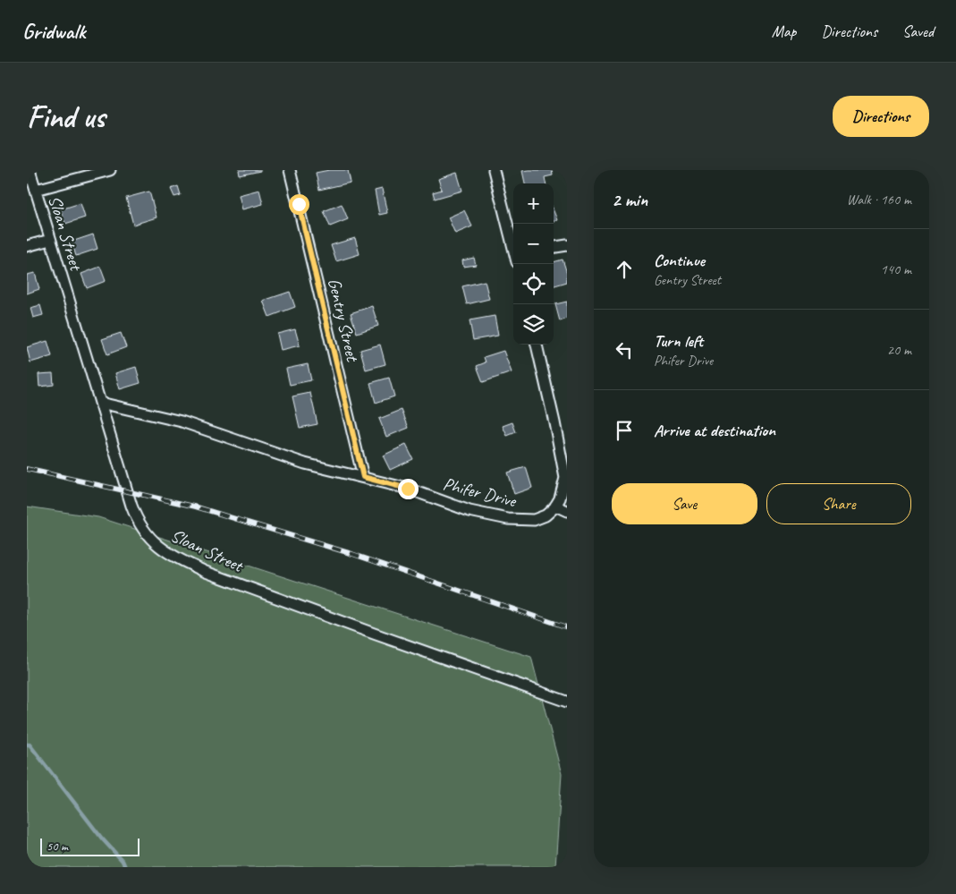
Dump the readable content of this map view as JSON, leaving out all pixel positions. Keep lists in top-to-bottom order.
{
  "streets": {
    "street": ["Sloan Street", "Gentry Street", "Phifer Drive"]
  },
  "crossings": [
    ["Sloan Street", "Phifer Drive"],
    ["Gentry Street", "Phifer Drive"]
  ],
  "scale_bar": "50 m",
  "page": {
    "header": "Gridwalk",
    "nav": ["Map", "Directions", "Saved"],
    "buttons": [
      "Directions",
      ["Save", "Share"]
    ],
    "title": "Find us",
    "heading": ["2 min", "Walk · 160 m"],
    "map_buttons": ["+", "−"],
    "list": [
      ["Continue", "Gentry Street", "140 m"],
      ["Turn left", "Phifer Drive", "20 m"],
      "Arrive at destination"
    ],
    "scale": "50 m"
  }
}
